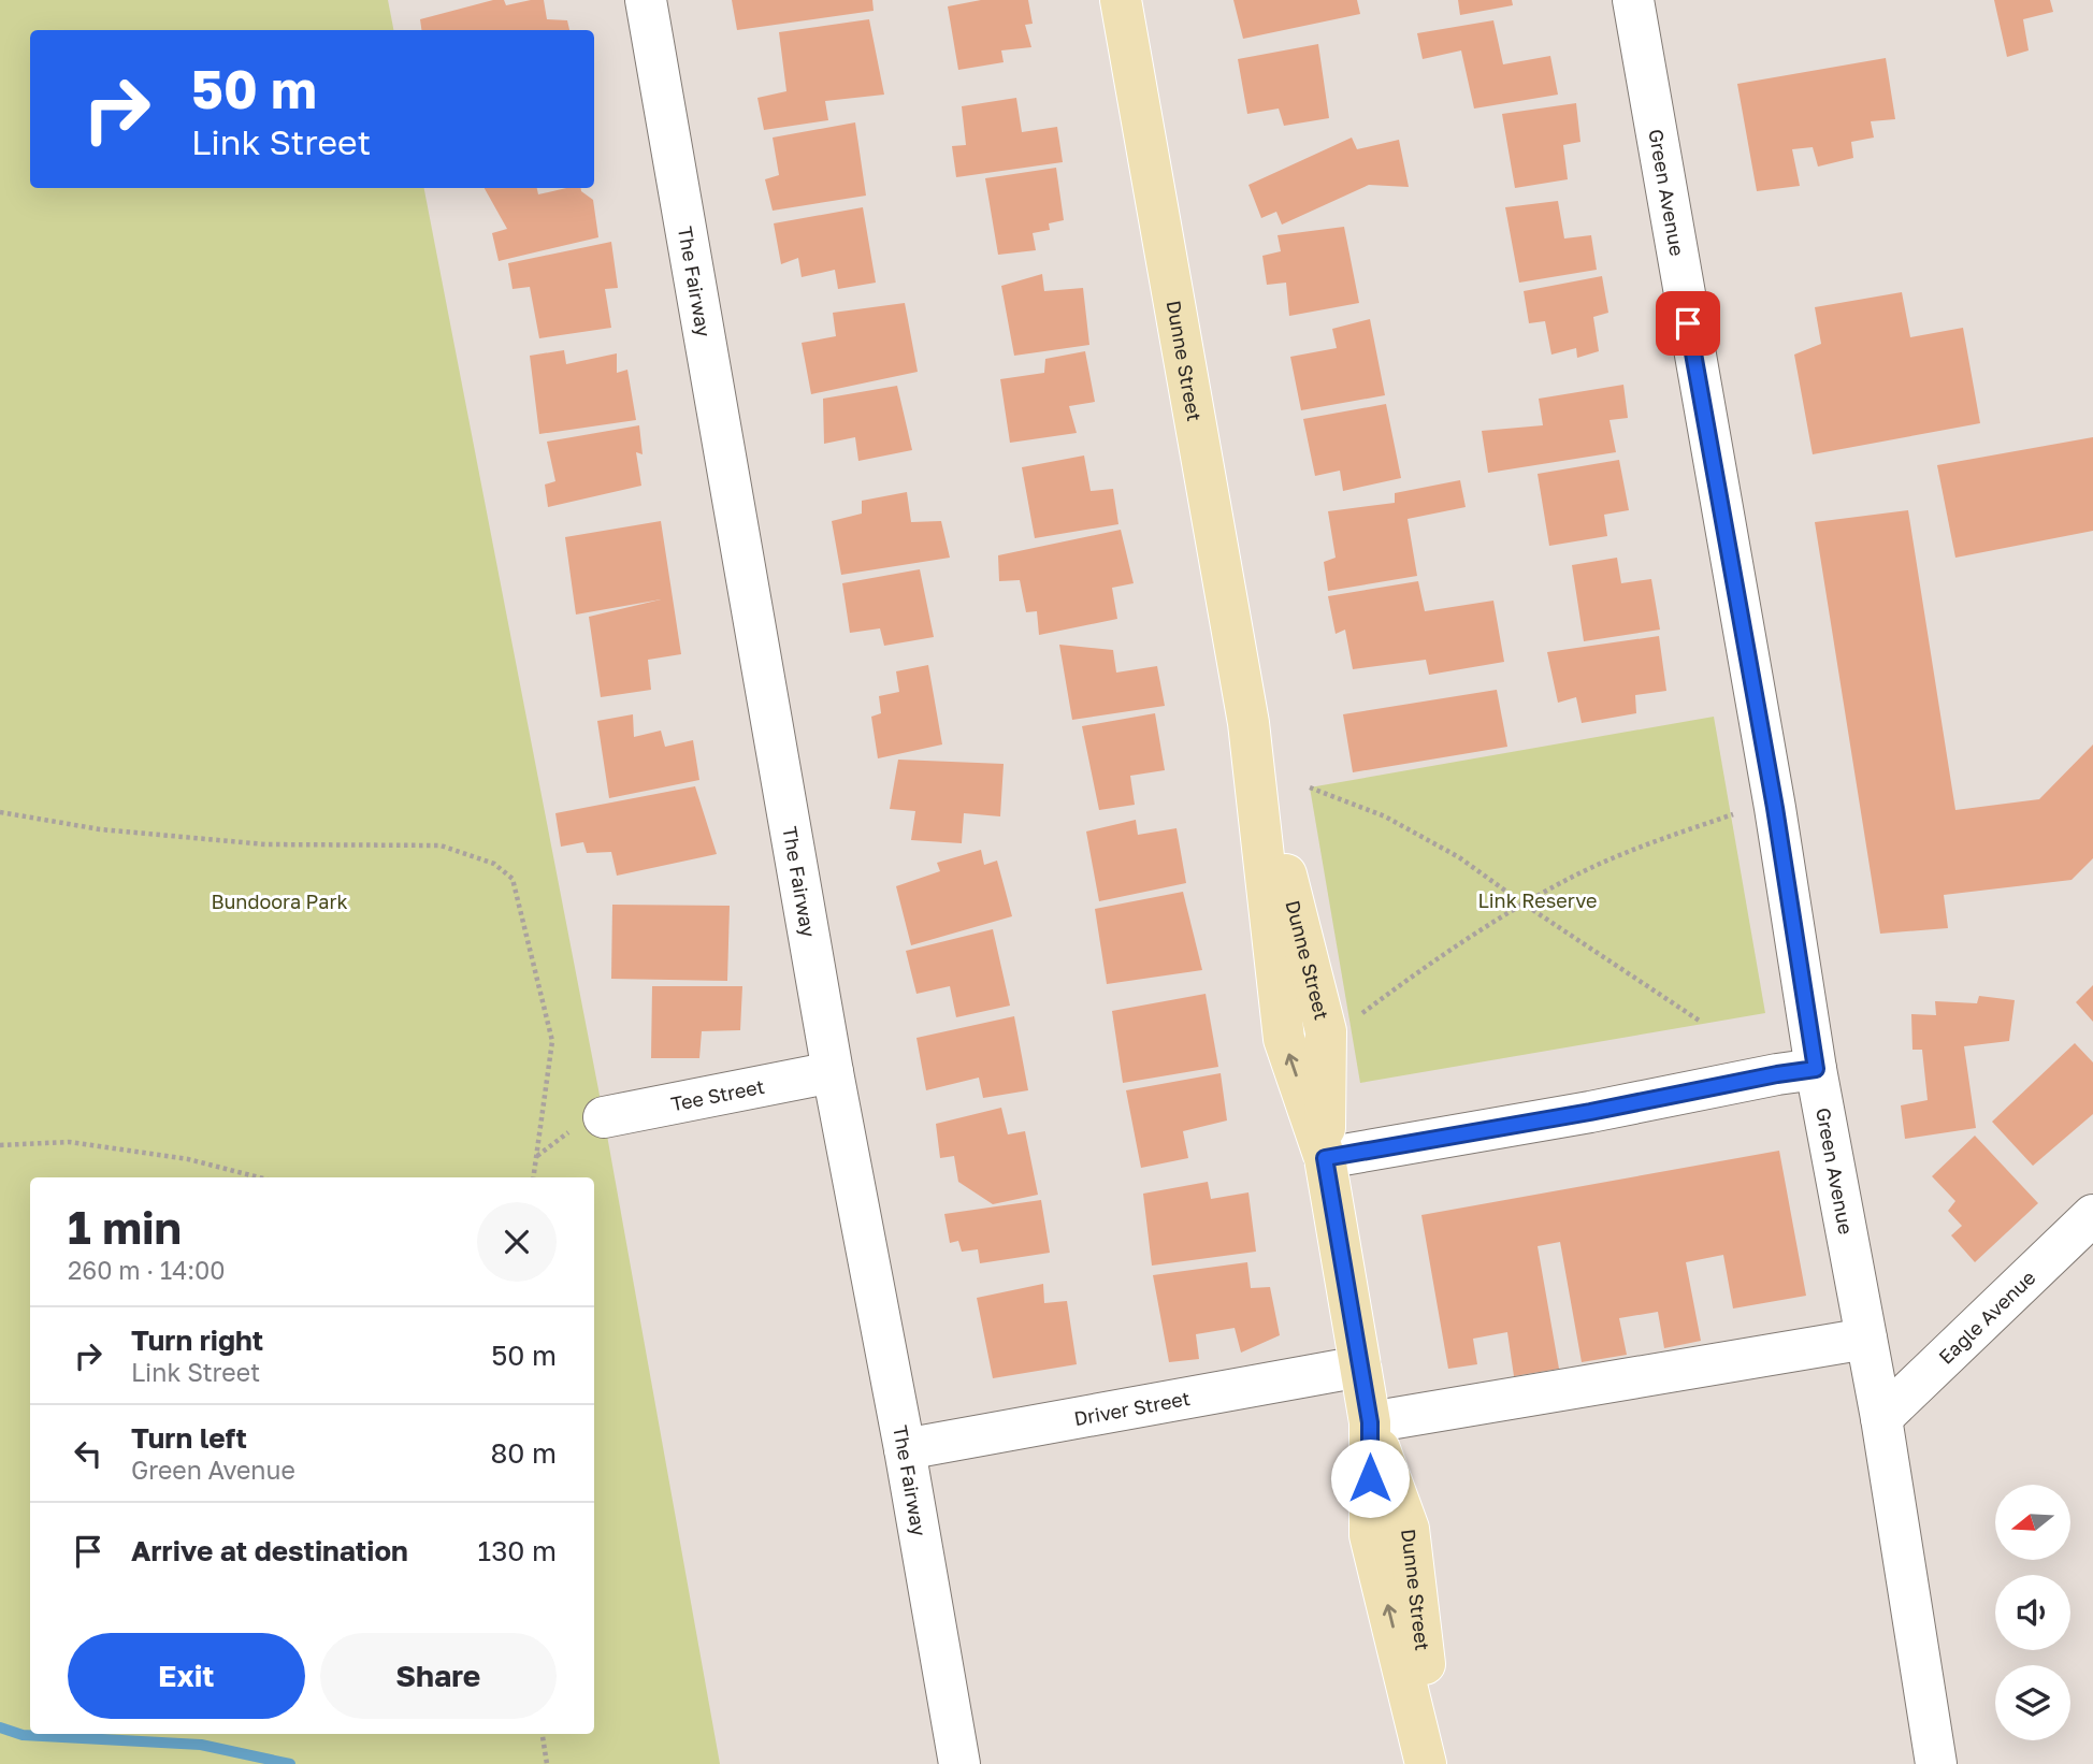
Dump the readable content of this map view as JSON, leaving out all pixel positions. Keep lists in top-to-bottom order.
{
  "streets": {
    "main road": ["Dunne Street"],
    "street": [
      "Green Avenue",
      "The Fairway",
      "Tee Street",
      "Eagle Avenue",
      "Driver Street"
    ]
  },
  "crossings": [
    ["Green Avenue", "Eagle Avenue"],
    ["The Fairway", "Tee Street"],
    ["The Fairway", "Driver Street"],
    ["Dunne Street", "Driver Street"]
  ],
  "parks": ["Link Reserve", "Bundoora Park"],
  "north": "left",
  "page": {
    "turn": ["50 m", "Link Street"],
    "heading": ["1 min", "260 m · 14:00"],
    "list": [
      {
        "name": "Turn right",
        "note": "Link Street",
        "value": "50 m"
      },
      {
        "name": "Turn left",
        "note": "Green Avenue",
        "value": "80 m"
      },
      {
        "name": "Arrive at destination",
        "value": "130 m"
      }
    ],
    "buttons": ["Exit", "Share"]
  }
}
